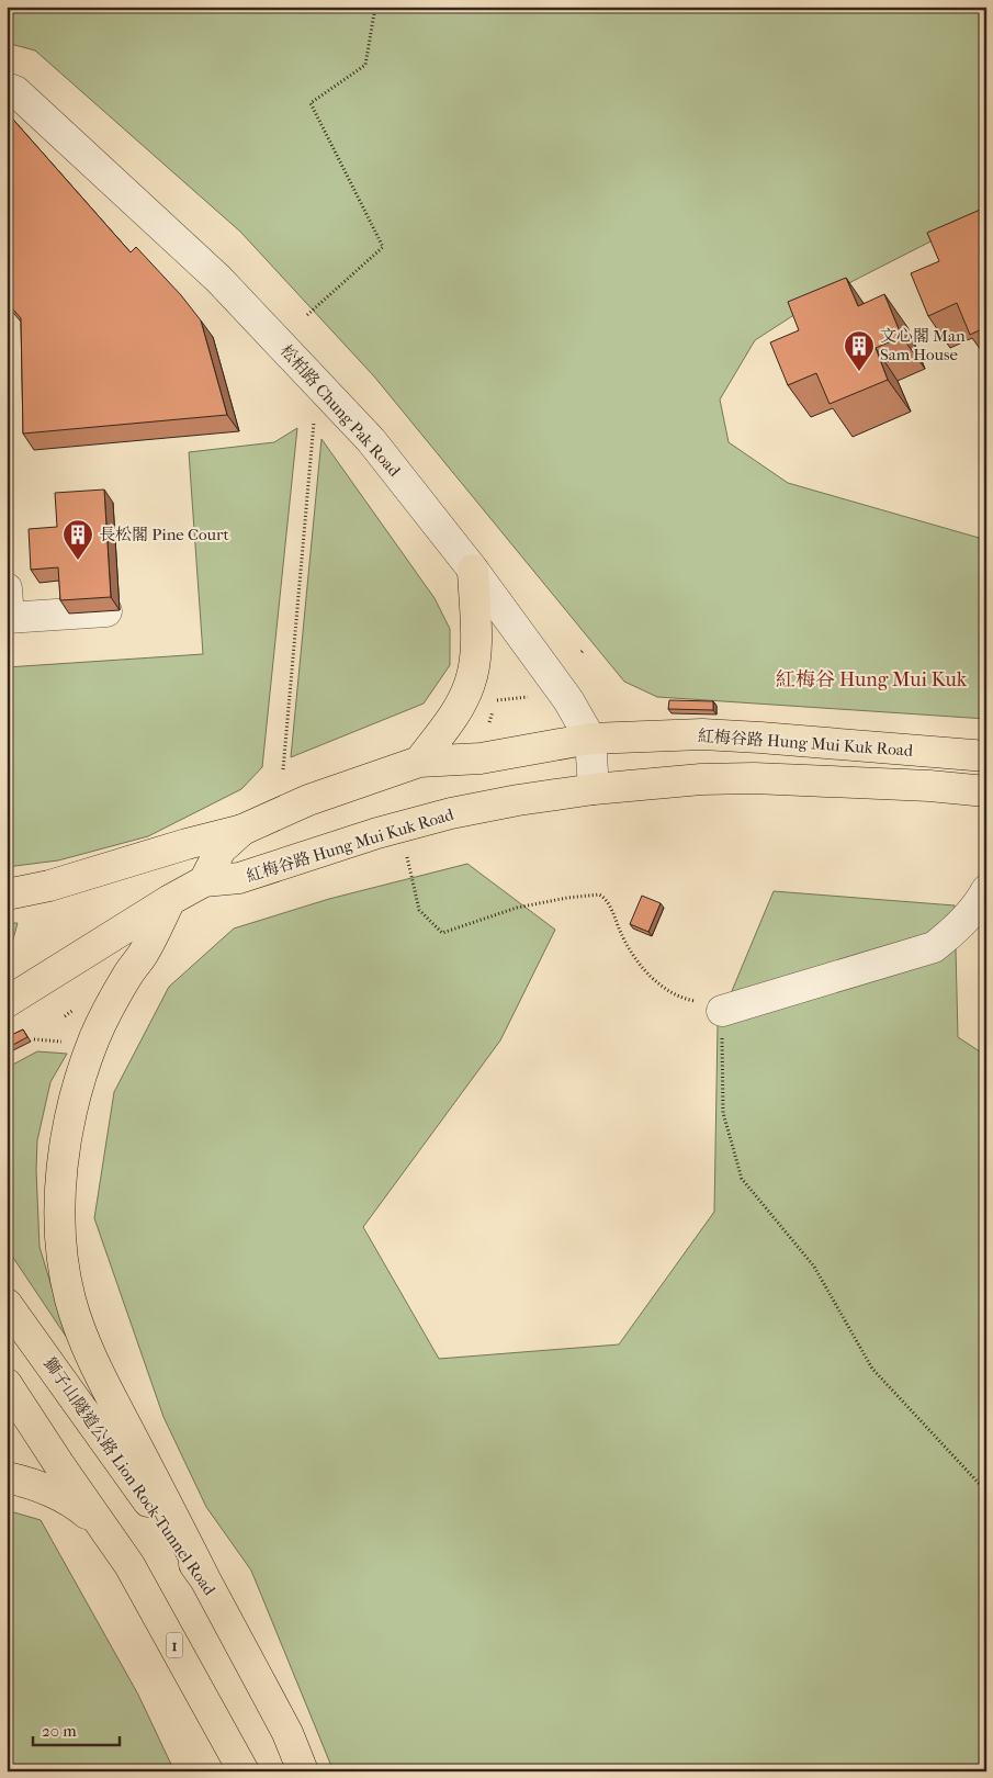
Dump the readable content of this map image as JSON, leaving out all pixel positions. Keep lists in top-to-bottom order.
{
  "streets": {
    "main road": ["紅梅谷路 Hung Mui Kuk Road", "獅子山隧道公路 Lion Rock Tunnel Road", "1"],
    "street": ["松柏路 Chung Pak Road"]
  },
  "crossings": [
    ["松柏路 Chung Pak Road", "紅梅谷路 Hung Mui Kuk Road"]
  ],
  "districts": ["紅梅谷 Hung Mui Kuk"],
  "places": {
    "building": ["文心閣 Man Sam House", "長松閣 Pine Court"]
  },
  "scale_bar": "20 m"
}
